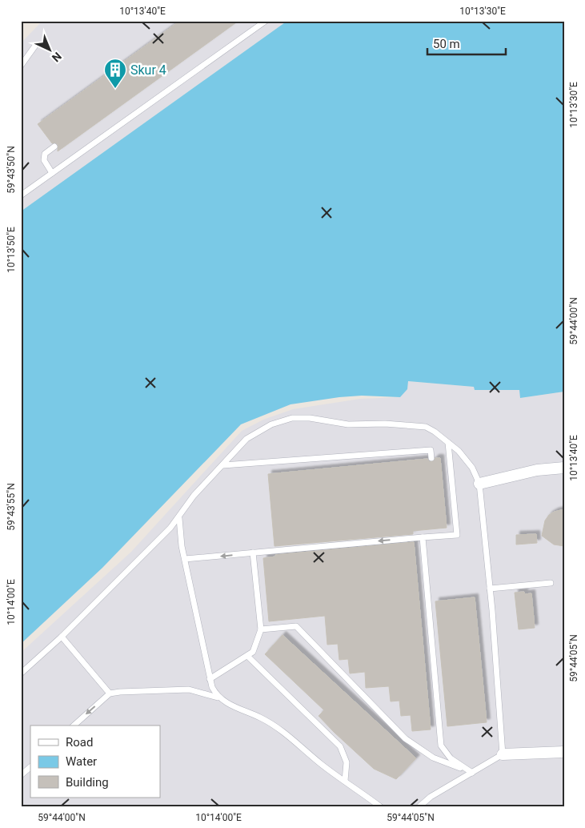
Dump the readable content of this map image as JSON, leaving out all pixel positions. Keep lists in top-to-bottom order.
{
  "places": {
    "building": ["Skur 4"]
  },
  "legend": ["Road", "Water", "Building"],
  "scale_bar": "50 m",
  "north": "bottom right",
  "coordinates": [
    "10°13'40\"E",
    "10°13'30\"E",
    "59°43'50\"N",
    "10°13'50\"E",
    "59°44'00\"N",
    "59°43'55\"N",
    "10°14'00\"E",
    "59°44'05\"N"
  ]
}
